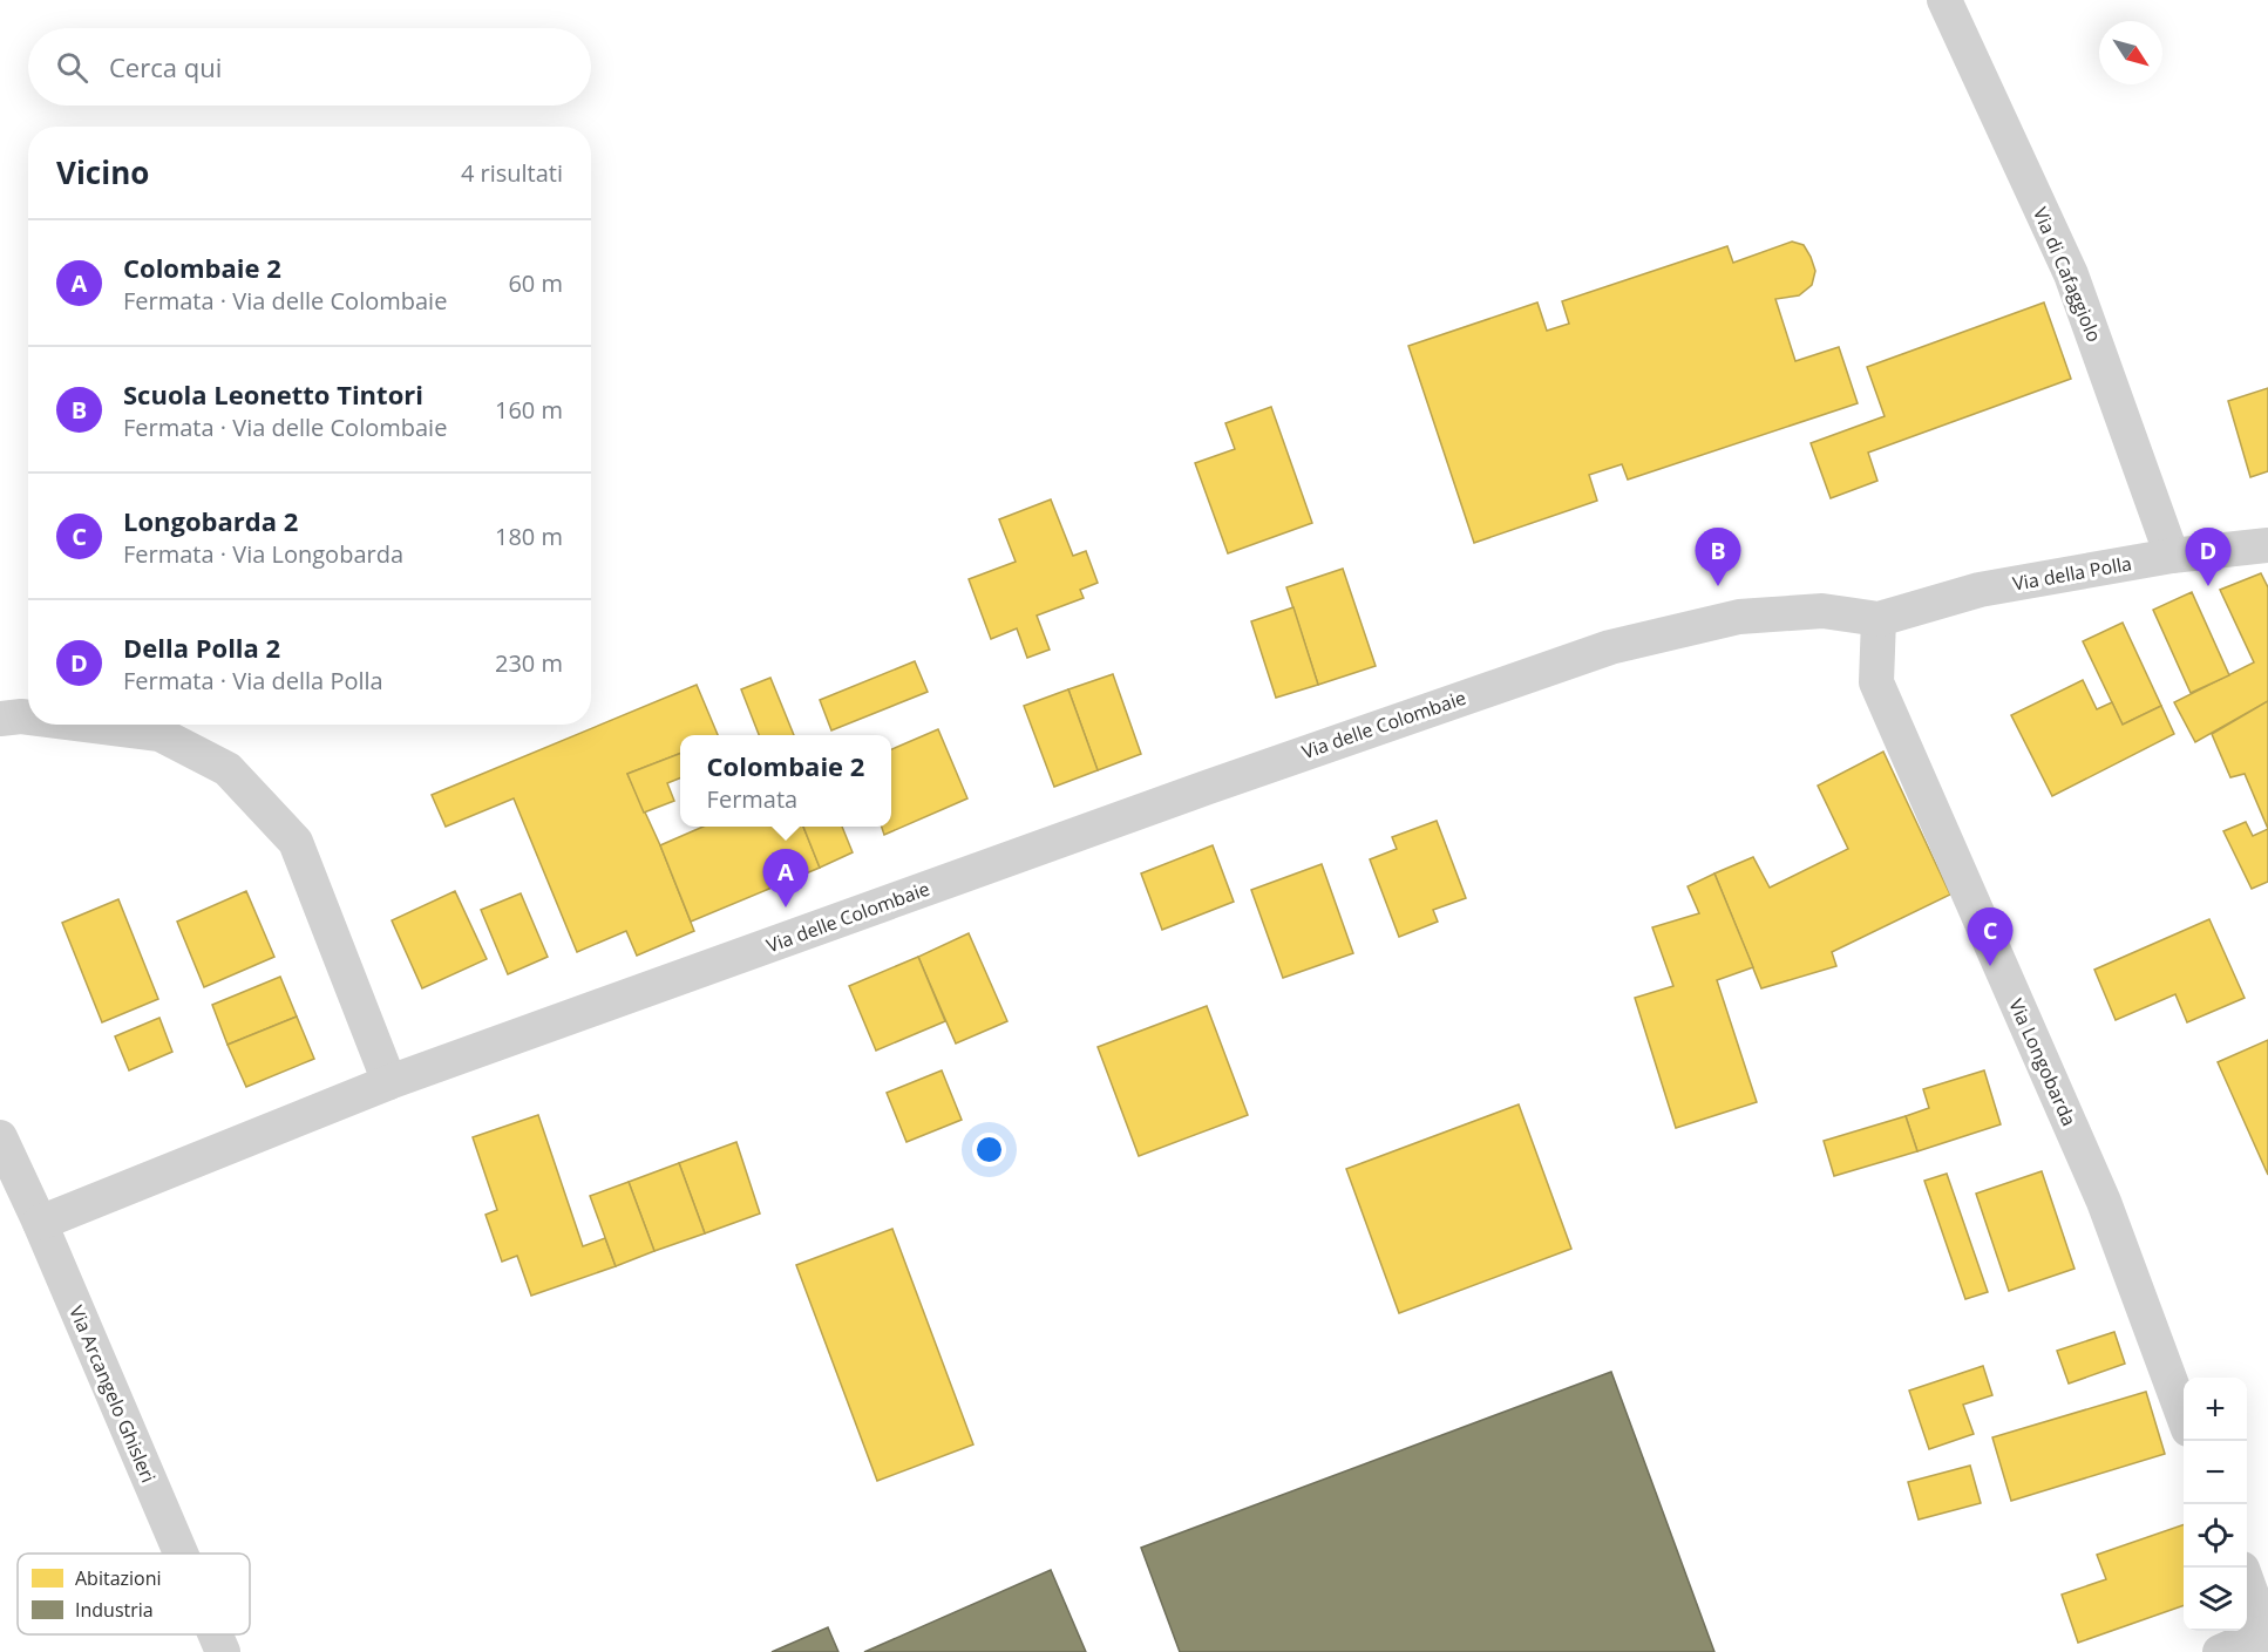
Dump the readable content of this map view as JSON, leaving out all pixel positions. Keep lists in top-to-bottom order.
{
  "streets": {
    "street": [
      "Via di Cafaggiolo",
      "Via della Polla",
      "Via delle Colombaie",
      "Via Longobarda",
      "Via Arcangelo Ghisleri"
    ]
  },
  "crossings": [
    ["Via di Cafaggiolo", "Via della Polla"],
    ["Via della Polla", "Via delle Colombaie"],
    ["Via della Polla", "Via Longobarda"],
    ["Via delle Colombaie", "Via Longobarda"],
    ["Via delle Colombaie", "Via Arcangelo Ghisleri"]
  ],
  "legend": ["Abitazioni", "Industria"],
  "north": "bottom right",
  "page": {
    "search": "Cerca qui",
    "heading": ["Vicino", "4 risultati"],
    "list": [
      {
        "mark": "A",
        "name": "Colombaie 2",
        "note": "Fermata · Via delle Colombaie",
        "value": "60 m"
      },
      {
        "mark": "B",
        "name": "Scuola Leonetto Tintori",
        "note": "Fermata · Via delle Colombaie",
        "value": "160 m"
      },
      {
        "mark": "C",
        "name": "Longobarda 2",
        "note": "Fermata · Via Longobarda",
        "value": "180 m"
      },
      {
        "mark": "D",
        "name": "Della Polla 2",
        "note": "Fermata · Via della Polla",
        "value": "230 m"
      }
    ],
    "pins": [
      "B",
      "D",
      "A",
      "C"
    ],
    "popup": ["Colombaie 2", "Fermata"],
    "map_buttons": ["+", "−"]
  }
}
